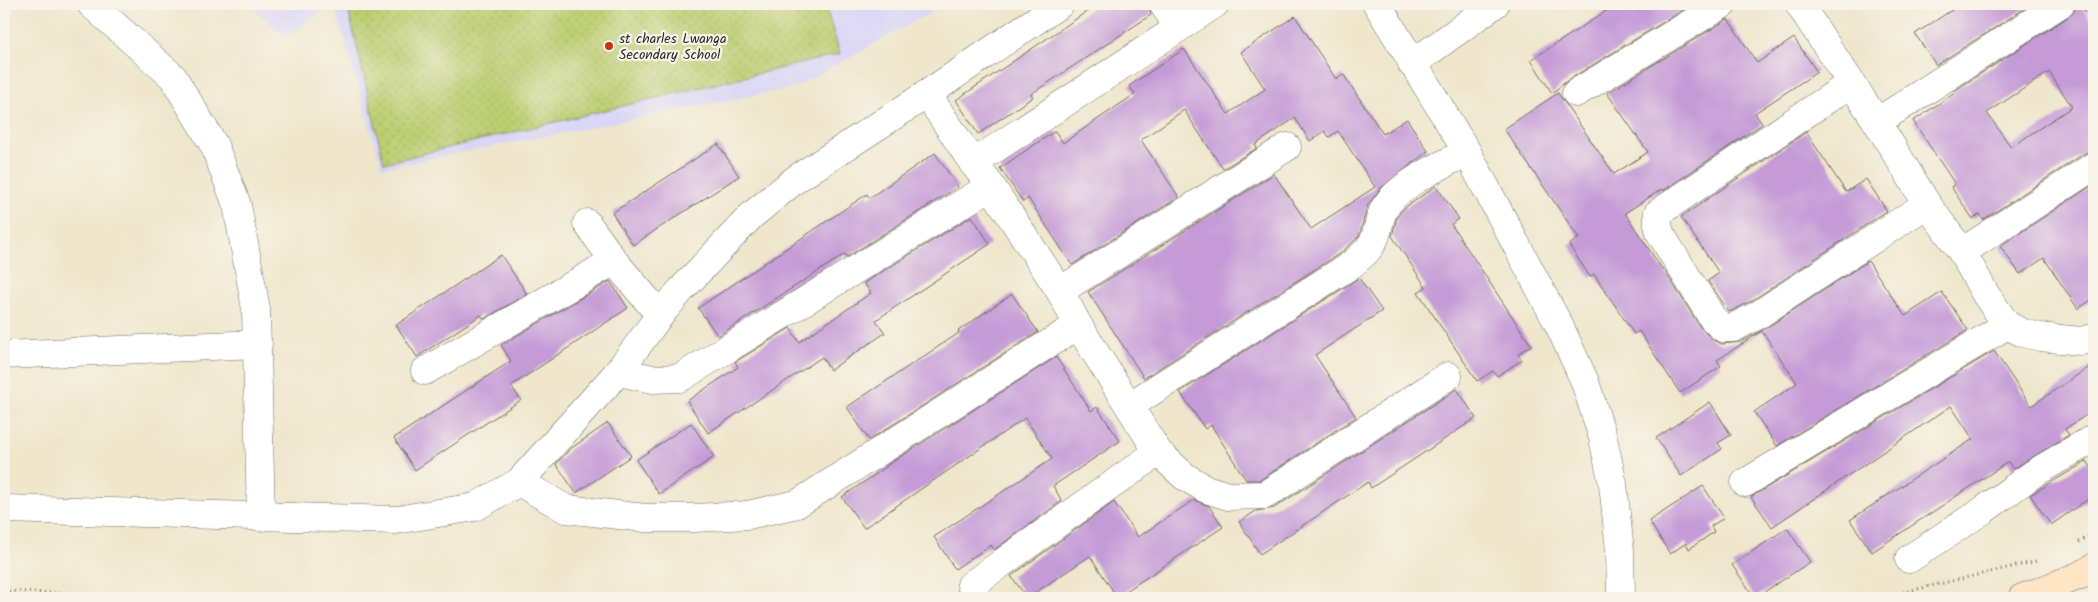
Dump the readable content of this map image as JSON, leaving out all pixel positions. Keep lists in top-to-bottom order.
{
  "places": ["st charles Lwanga Secondary School"]
}
